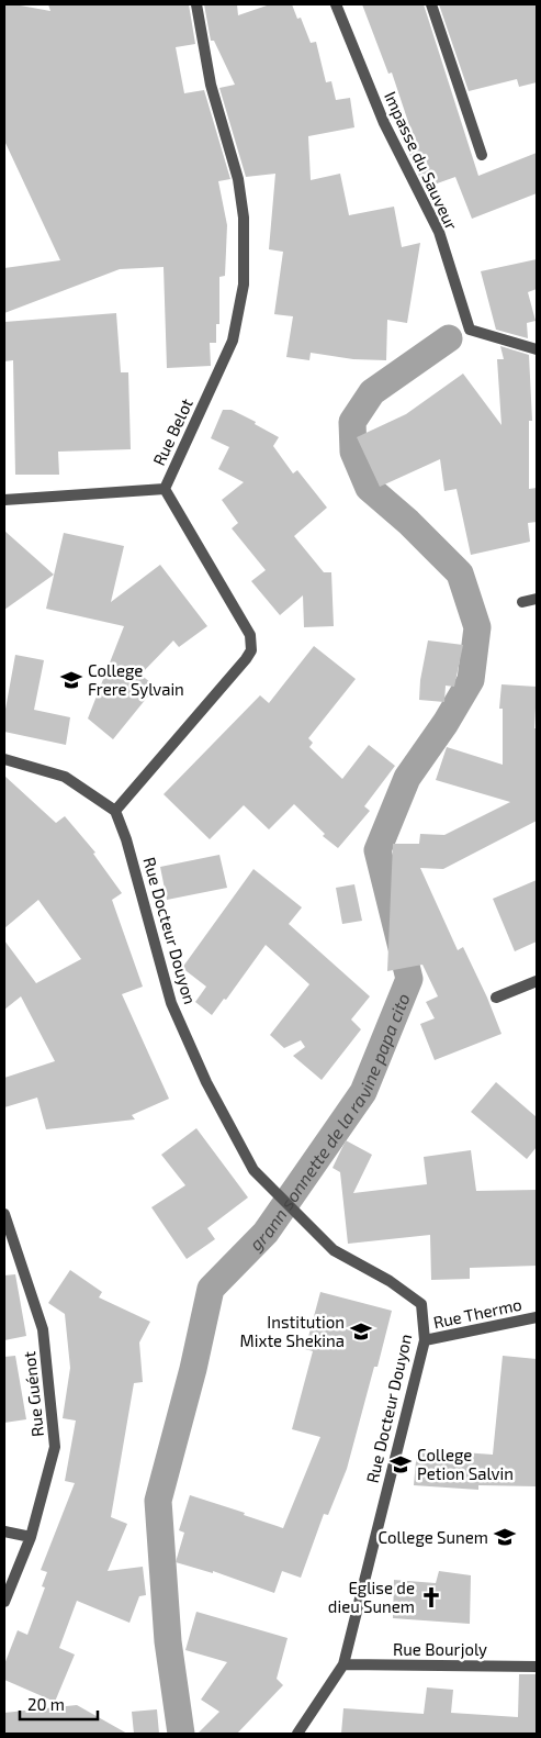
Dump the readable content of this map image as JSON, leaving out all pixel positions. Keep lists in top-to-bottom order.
{
  "streets": {
    "street": [
      "Impasse du Sauveur",
      "Rue Belot",
      "Rue Docteur Douyon",
      "Rue Thermo",
      "Rue Guénot",
      "Rue Bourjoly"
    ]
  },
  "crossings": [
    ["Rue Belot", "Rue Docteur Douyon"],
    ["Rue Docteur Douyon", "Rue Thermo"],
    ["Rue Docteur Douyon", "Rue Bourjoly"]
  ],
  "water": ["grann sonnette de la ravine papa cito"],
  "places": {
    "school or university": [
      "College Frere Sylvain",
      "Institution Mixte Shekina",
      "College Petion Salvin",
      "College Sunem"
    ],
    "church": ["Eglise de dieu Sunem"]
  },
  "scale_bar": "20 m"
}
